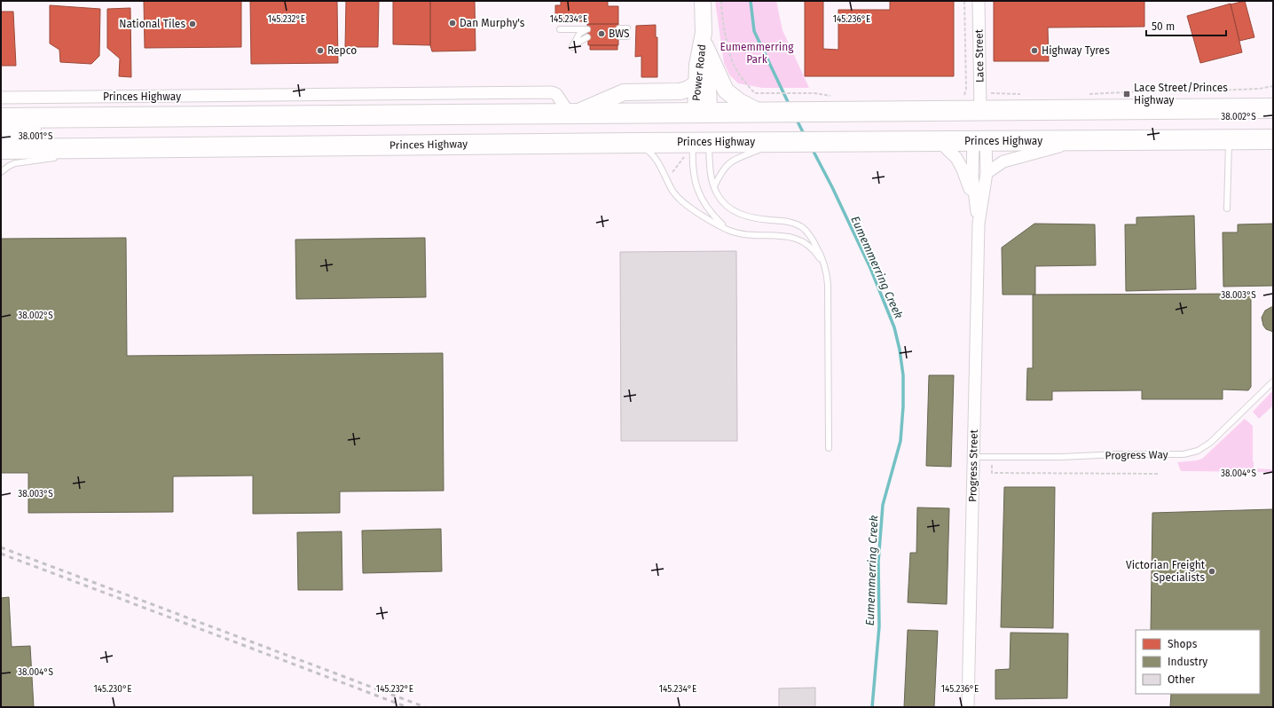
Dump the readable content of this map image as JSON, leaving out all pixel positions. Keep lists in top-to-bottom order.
{
  "streets": {
    "highway": ["Princes Highway"],
    "main road": ["Power Road"],
    "street": ["Lace Street", "Progress Street"],
    "lane": ["Progress Way"]
  },
  "crossings": [
    ["Lace Street", "Princes Highway"],
    ["Power Road", "Princes Highway"],
    ["Princes Highway", "Progress Street"],
    ["Progress Way", "Progress Street"]
  ],
  "water": ["Eumemmerring Creek"],
  "parks": ["Eumemmerring Park"],
  "places": {
    "other": [
      "Dan Murphy's",
      "National Tiles",
      "BWS",
      "Repco",
      "Highway Tyres",
      "Victorian Freight Specialists"
    ],
    "transit": ["Lace Street/Princes Highway"]
  },
  "legend": ["Shops", "Industry", "Other"],
  "scale_bar": "50 m",
  "coordinates": [
    "145.232°E",
    "145.234°E",
    "145.236°E",
    "38.002°S",
    "38.001°S",
    "38.003°S",
    "38.004°S",
    "145.230°E"
  ]
}
